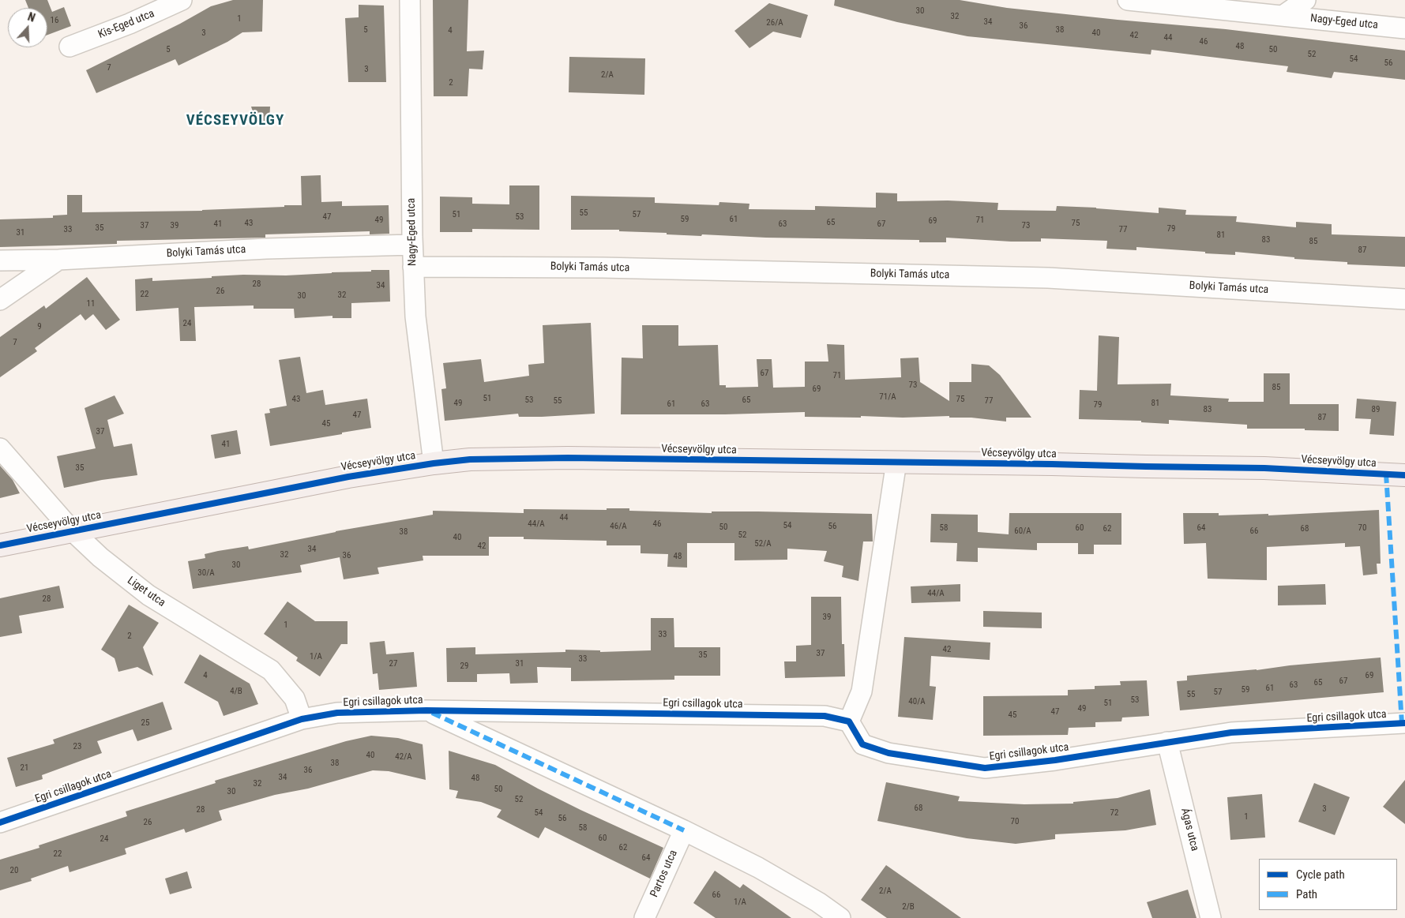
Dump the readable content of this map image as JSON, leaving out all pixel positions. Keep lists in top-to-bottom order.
{
  "streets": {
    "main road": ["Vécseyvölgy utca"],
    "street": [
      "Nagy-Eged utca",
      "Kis-Eged utca",
      "Bolyki Tamás utca",
      "Liget utca",
      "Egri csillagok utca",
      "Ágas utca",
      "Partos utca"
    ]
  },
  "crossings": [
    ["Nagy-Eged utca", "Bolyki Tamás utca"],
    ["Nagy-Eged utca", "Vécseyvölgy utca"],
    ["Vécseyvölgy utca", "Liget utca"],
    ["Liget utca", "Egri csillagok utca"],
    ["Egri csillagok utca", "Ágas utca"],
    ["Egri csillagok utca", "Partos utca"]
  ],
  "districts": ["VÉCSEYVÖLGY"],
  "house_numbers": [
    "30",
    "32",
    "1",
    "16",
    "34",
    "26/A",
    "36",
    "5",
    "38",
    "4",
    "3",
    "40",
    "42",
    "44",
    "46",
    "48",
    "5",
    "50",
    "52",
    "54",
    "56",
    "7",
    "3",
    "2/A",
    "2",
    "55",
    "51",
    "57",
    "47",
    "53",
    "59",
    "61",
    "49",
    "71",
    "69",
    "65",
    "43",
    "75",
    "41",
    "63",
    "67",
    "37",
    "39",
    "73",
    "35",
    "79",
    "33",
    "77",
    "31",
    "81",
    "83",
    "85",
    "87",
    "28",
    "34",
    "26",
    "22",
    "32",
    "30",
    "11",
    "24",
    "9",
    "7",
    "67",
    "71",
    "73",
    "85",
    "69",
    "71/A",
    "51",
    "43",
    "75",
    "53",
    "65",
    "55",
    "77",
    "49",
    "81",
    "61",
    "63",
    "79",
    "83",
    "89",
    "47",
    "87",
    "45",
    "37",
    "41",
    "35",
    "44",
    "44/A",
    "46",
    "54",
    "46/A",
    "56",
    "50",
    "58",
    "60",
    "64",
    "70",
    "62",
    "68",
    "60/A",
    "66",
    "38",
    "52",
    "40",
    "52/A",
    "42",
    "34",
    "32",
    "36",
    "48",
    "30",
    "30/A",
    "44/A",
    "28",
    "39",
    "1",
    "33",
    "2",
    "42",
    "37",
    "35",
    "1/A",
    "33",
    "27",
    "31",
    "29",
    "4",
    "69",
    "67",
    "65",
    "63",
    "61",
    "59",
    "4/B",
    "57",
    "55",
    "53",
    "40/A",
    "51",
    "49",
    "47",
    "45",
    "25",
    "23",
    "40",
    "42/A",
    "38",
    "21",
    "36",
    "34",
    "48",
    "32",
    "50",
    "30",
    "52",
    "68",
    "3",
    "28",
    "54",
    "72",
    "1",
    "56",
    "70",
    "26",
    "58",
    "60",
    "24",
    "62",
    "22",
    "64",
    "20",
    "2/A",
    "66",
    "1/A",
    "2/B"
  ],
  "legend": ["Cycle path", "Path"],
  "north": "top"
}
